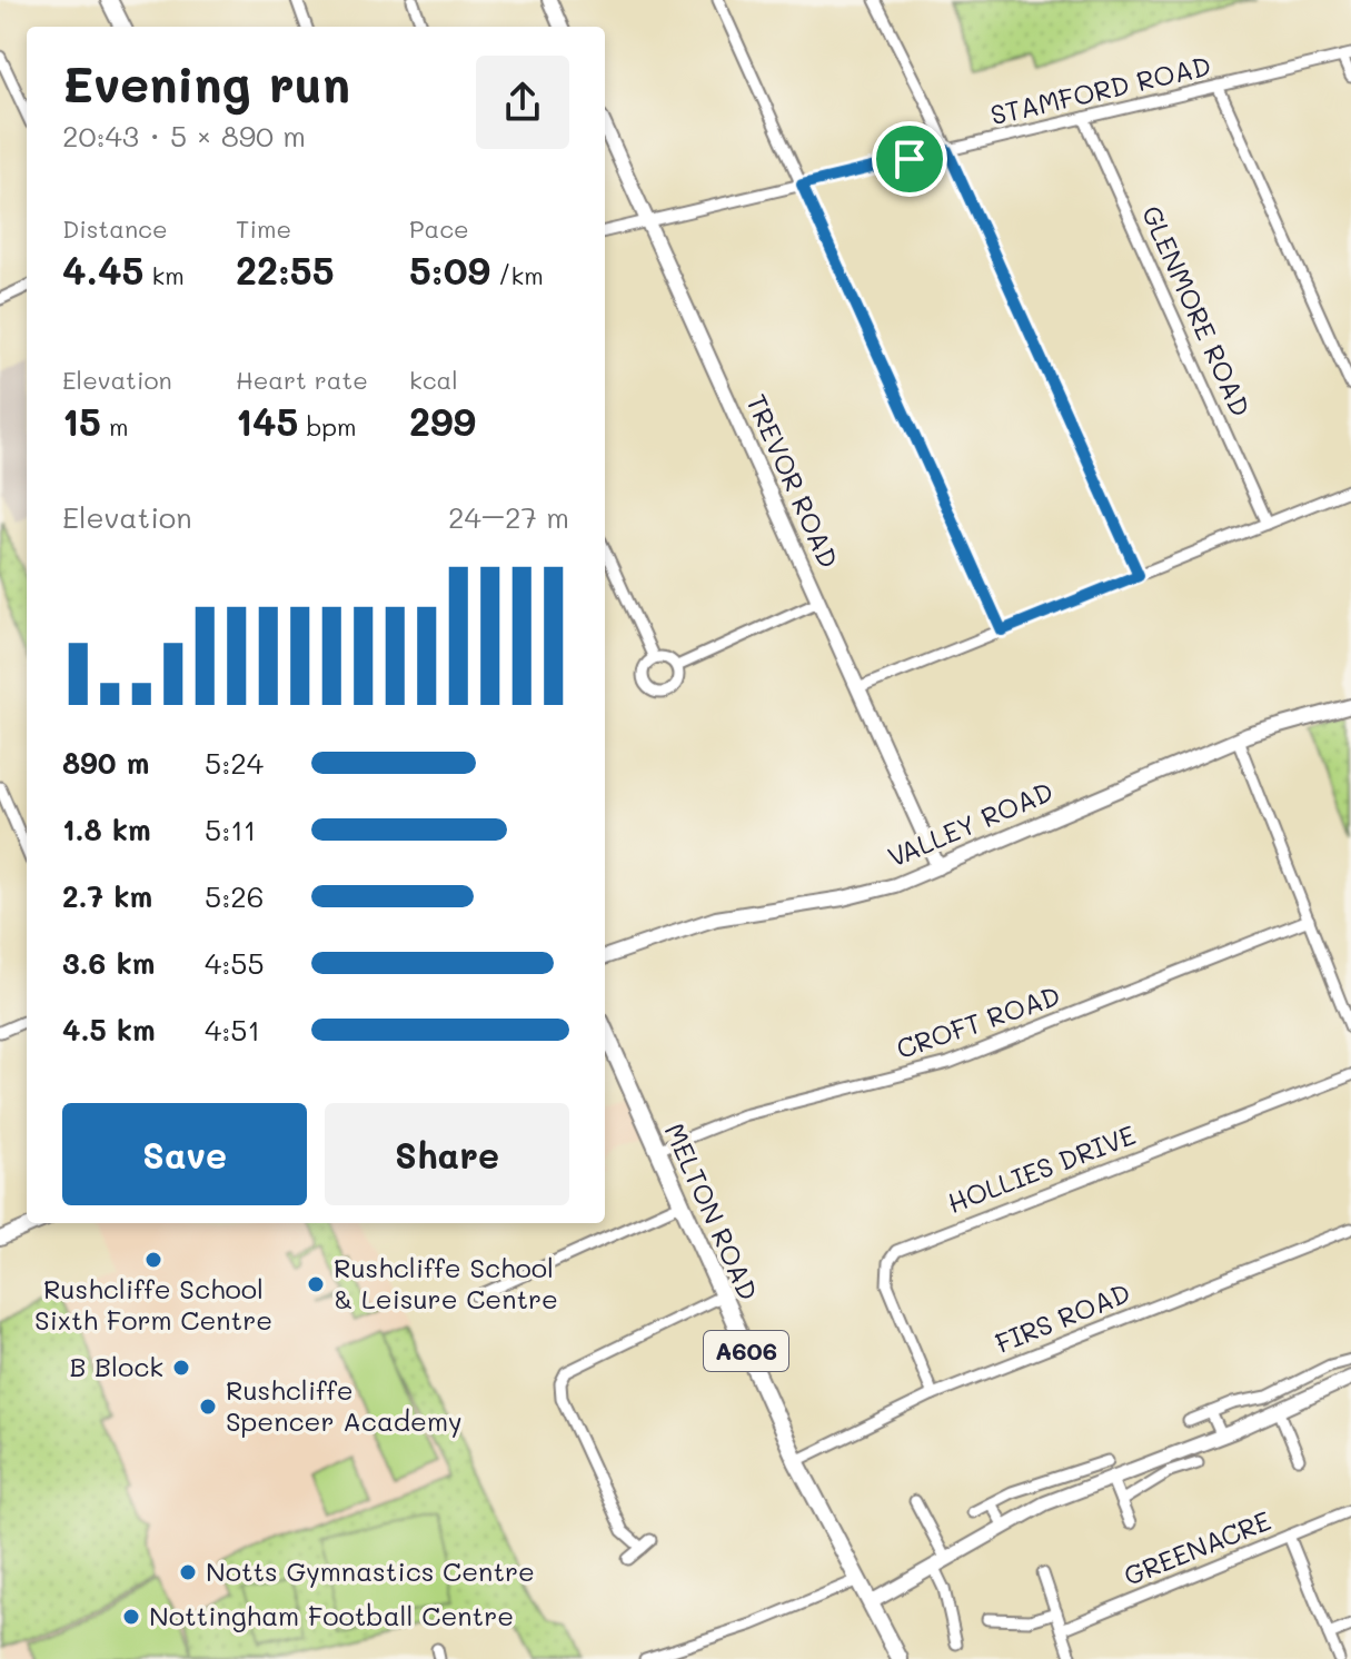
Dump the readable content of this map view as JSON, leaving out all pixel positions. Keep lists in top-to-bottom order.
{
  "streets": {
    "main road": ["MELTON ROAD", "A606"],
    "street": [
      "STAMFORD ROAD",
      "GLENMORE ROAD",
      "TREVOR ROAD",
      "VALLEY ROAD",
      "CROFT ROAD",
      "HOLLIES DRIVE",
      "FIRS ROAD",
      "GREENACRE"
    ]
  },
  "crossings": [
    ["STAMFORD ROAD", "GLENMORE ROAD"],
    ["STAMFORD ROAD", "TREVOR ROAD"],
    ["TREVOR ROAD", "VALLEY ROAD"],
    ["CROFT ROAD", "MELTON ROAD"],
    ["HOLLIES DRIVE", "FIRS ROAD"],
    ["MELTON ROAD", "FIRS ROAD"]
  ],
  "places": [
    "Rushcliffe School Sixth Form Centre",
    "Rushcliffe School & Leisure Centre",
    "B Block",
    "Rushcliffe Spencer Academy",
    "Notts Gymnastics Centre",
    "Nottingham Football Centre"
  ],
  "page": {
    "heading": ["Evening run", "20:43 · 5 × 890 m"],
    "stats": [
      ["Distance", "4.45 km"],
      ["Time", "22:55"],
      ["Pace", "5:09 /km"],
      ["Elevation", "15 m"],
      ["Heart rate", "145 bpm"],
      ["kcal", "299"]
    ],
    "chart": ["Elevation", "24–27 m"],
    "list": [
      {
        "name": "890 m",
        "note": "5:24"
      },
      {
        "name": "1.8 km",
        "note": "5:11"
      },
      {
        "name": "2.7 km",
        "note": "5:26"
      },
      {
        "name": "3.6 km",
        "note": "4:55"
      },
      {
        "name": "4.5 km",
        "note": "4:51"
      }
    ],
    "buttons": ["Save", "Share"]
  }
}
